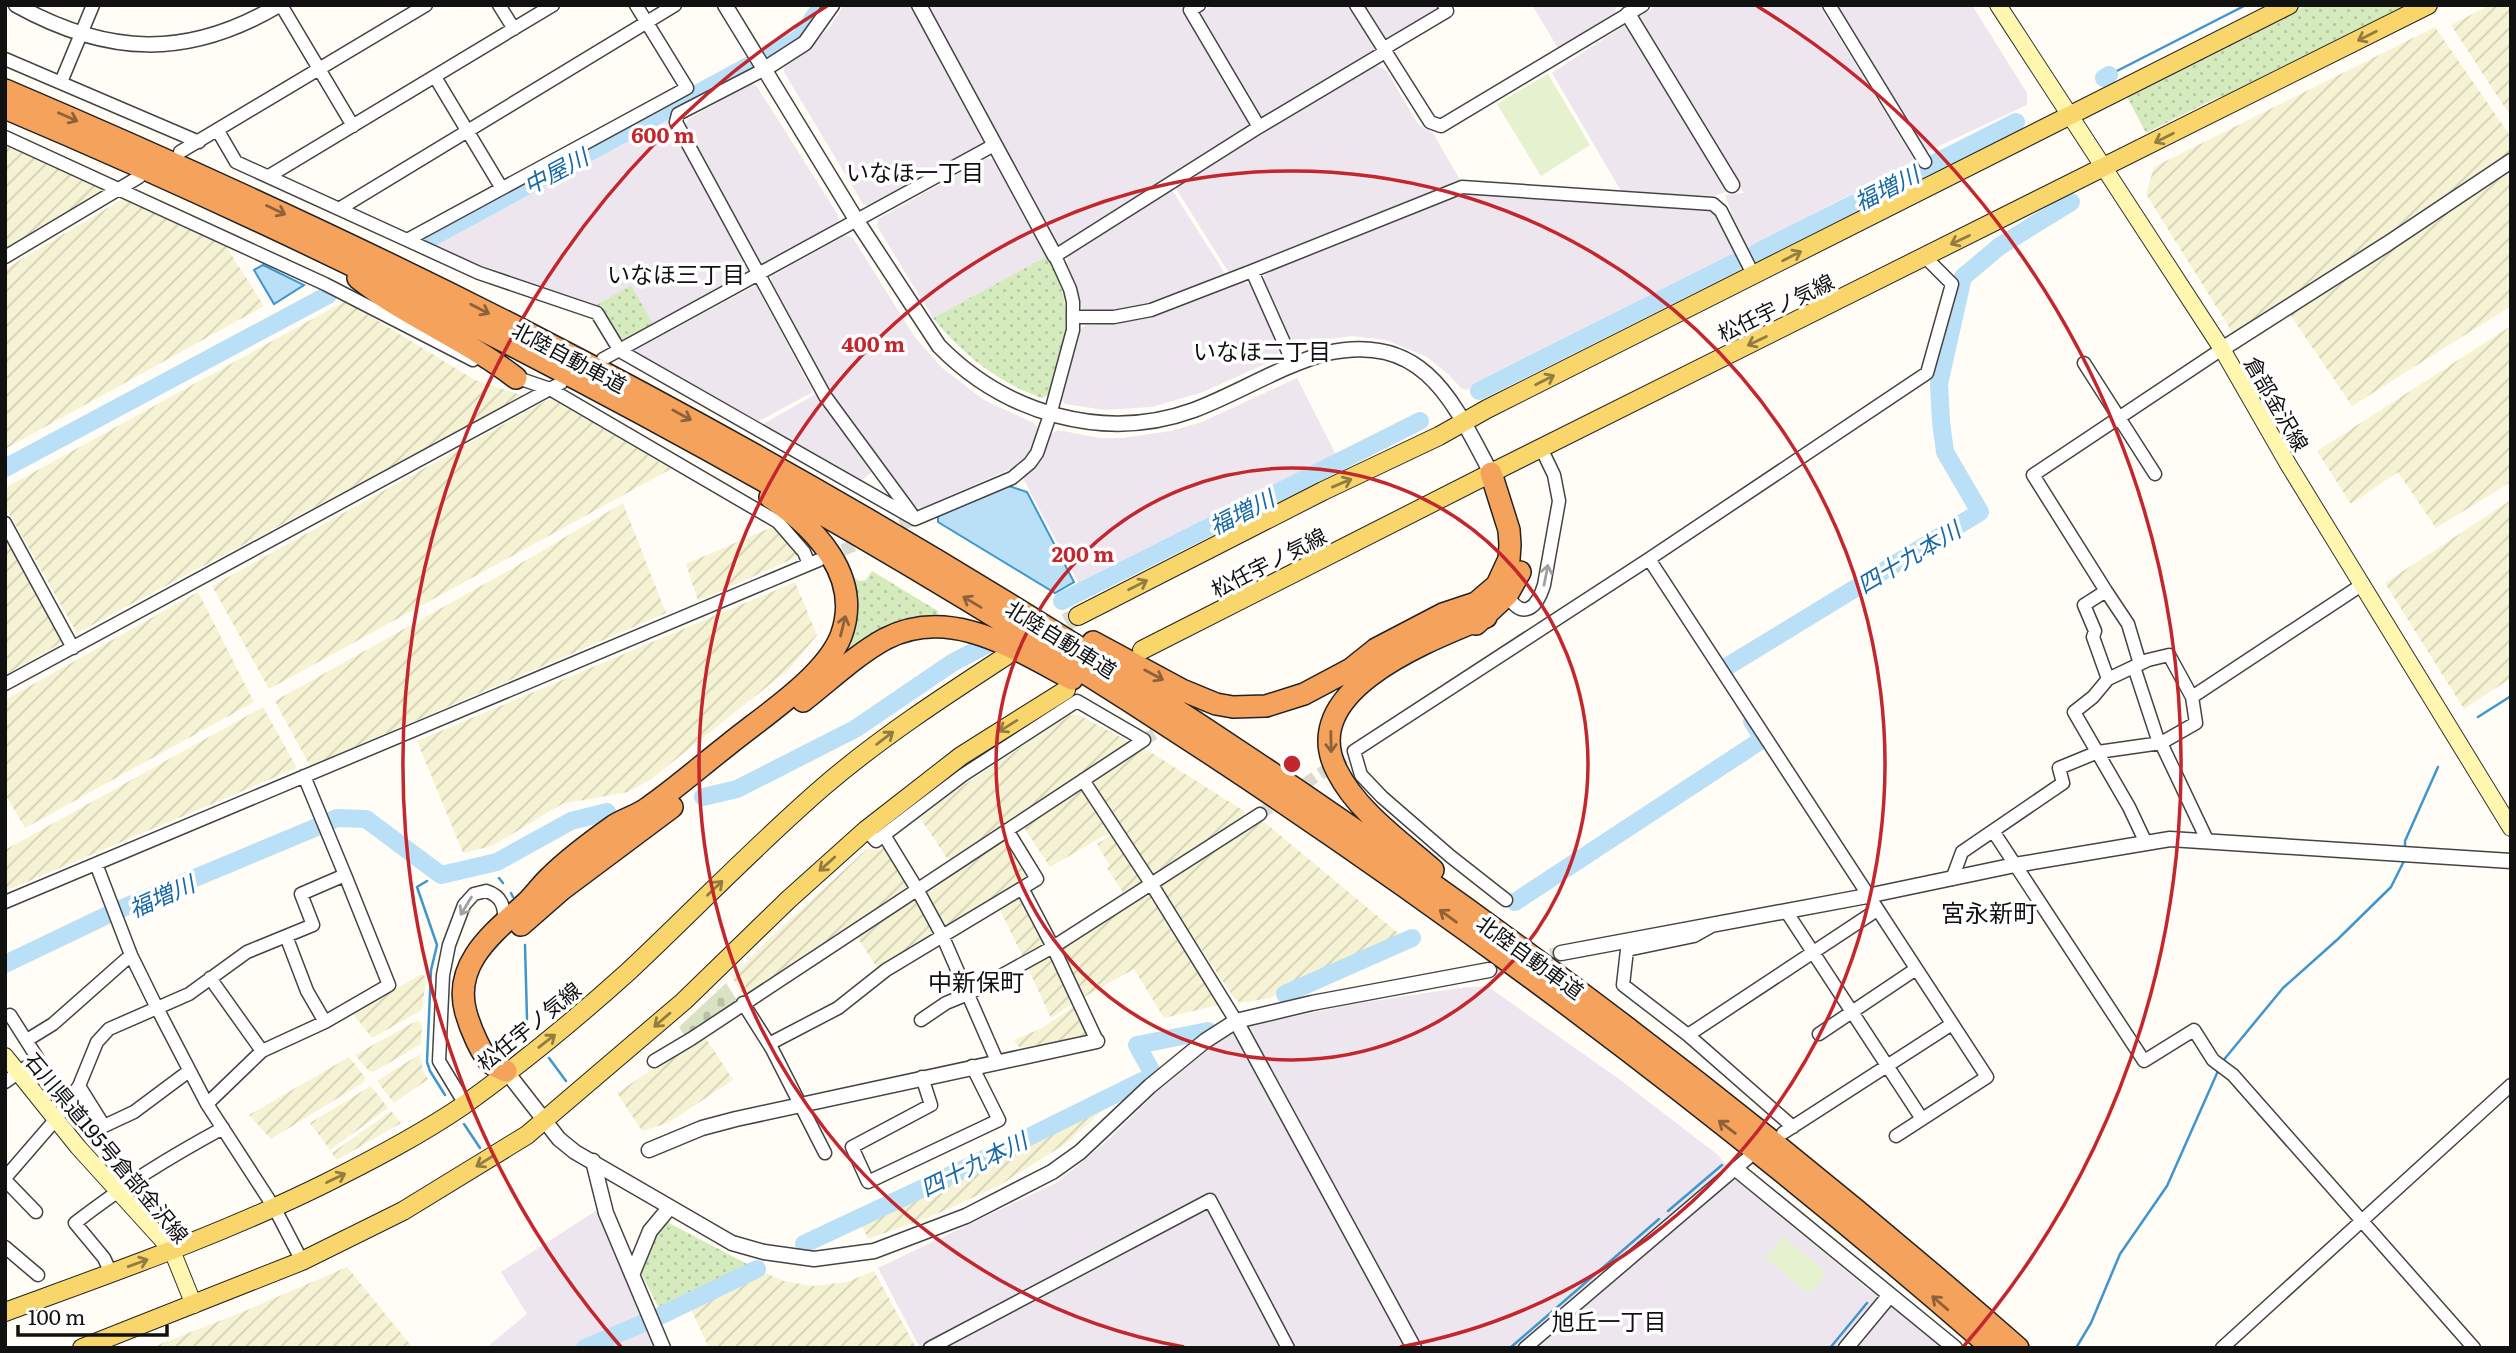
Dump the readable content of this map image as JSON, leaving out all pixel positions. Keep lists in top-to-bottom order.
{
  "streets": {
    "highway": ["北陸自動車道"],
    "main road": ["松任宇ノ気線", "倉部金沢線", "石川県道195号倉部金沢線"]
  },
  "crossings": [
    ["松任宇ノ気線", "倉部金沢線"],
    ["松任宇ノ気線", "石川県道195号倉部金沢線"]
  ],
  "districts": [
    "いなほ一丁目",
    "いなほ三丁目",
    "いなほ二丁目",
    "宮永新町",
    "中新保町",
    "旭丘一丁目"
  ],
  "water": ["中屋川", "福増川", "四十九本川"],
  "scale_bar": "100 m",
  "rings": ["600 m", "400 m", "200 m"]
}
